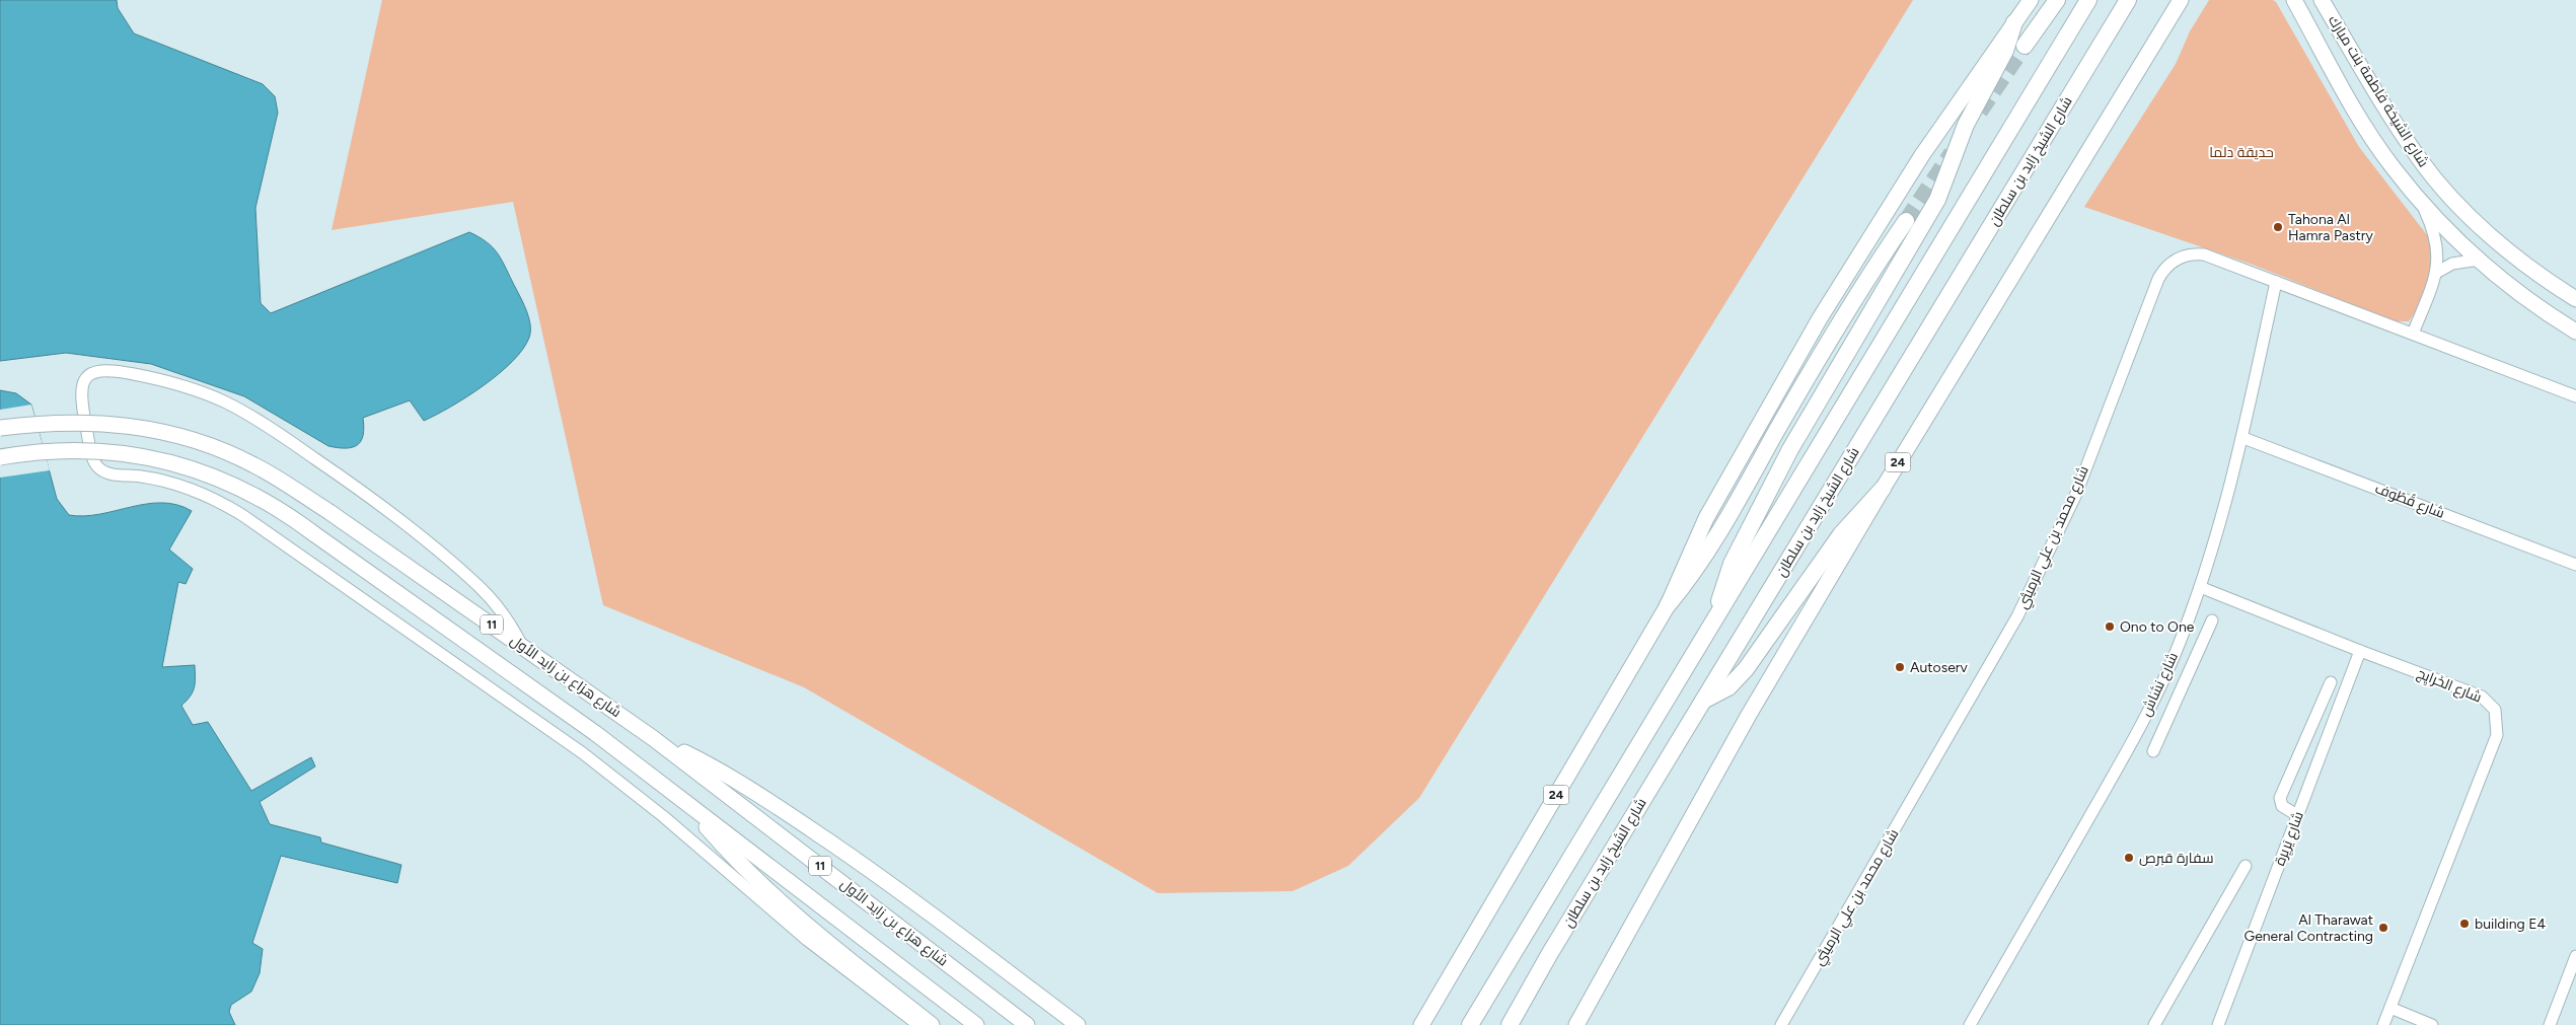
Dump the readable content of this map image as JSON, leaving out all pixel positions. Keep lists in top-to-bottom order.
{
  "streets": {
    "highway": ["شارع الشيخ زايد بن سلطان", "24"],
    "main road": ["شارع الشيخة فاطمة بنت مبارك", "11", "شارع هزاع بن زايد الأول"],
    "street": [
      "شارع قُطُوف",
      "شارع محمد بن علي الرميثي",
      "شارع نشاش",
      "شارع الخَرايِج",
      "شارع يَريِرة"
    ]
  },
  "crossings": [
    ["شارع قُطُوف", "شارع نشاش"],
    ["شارع محمد بن علي الرميثي", "شارع نشاش"],
    ["شارع نشاش", "شارع الخَرايِج"],
    ["شارع الخَرايِج", "شارع يَريِرة"]
  ],
  "parks": ["حديقة دلما"],
  "places": [
    "Tahona Al Hamra Pastry",
    "Ono to One",
    "Autoserv",
    "سفارة قبرص",
    "building E4",
    "Al Tharawat General Contracting"
  ]
}
